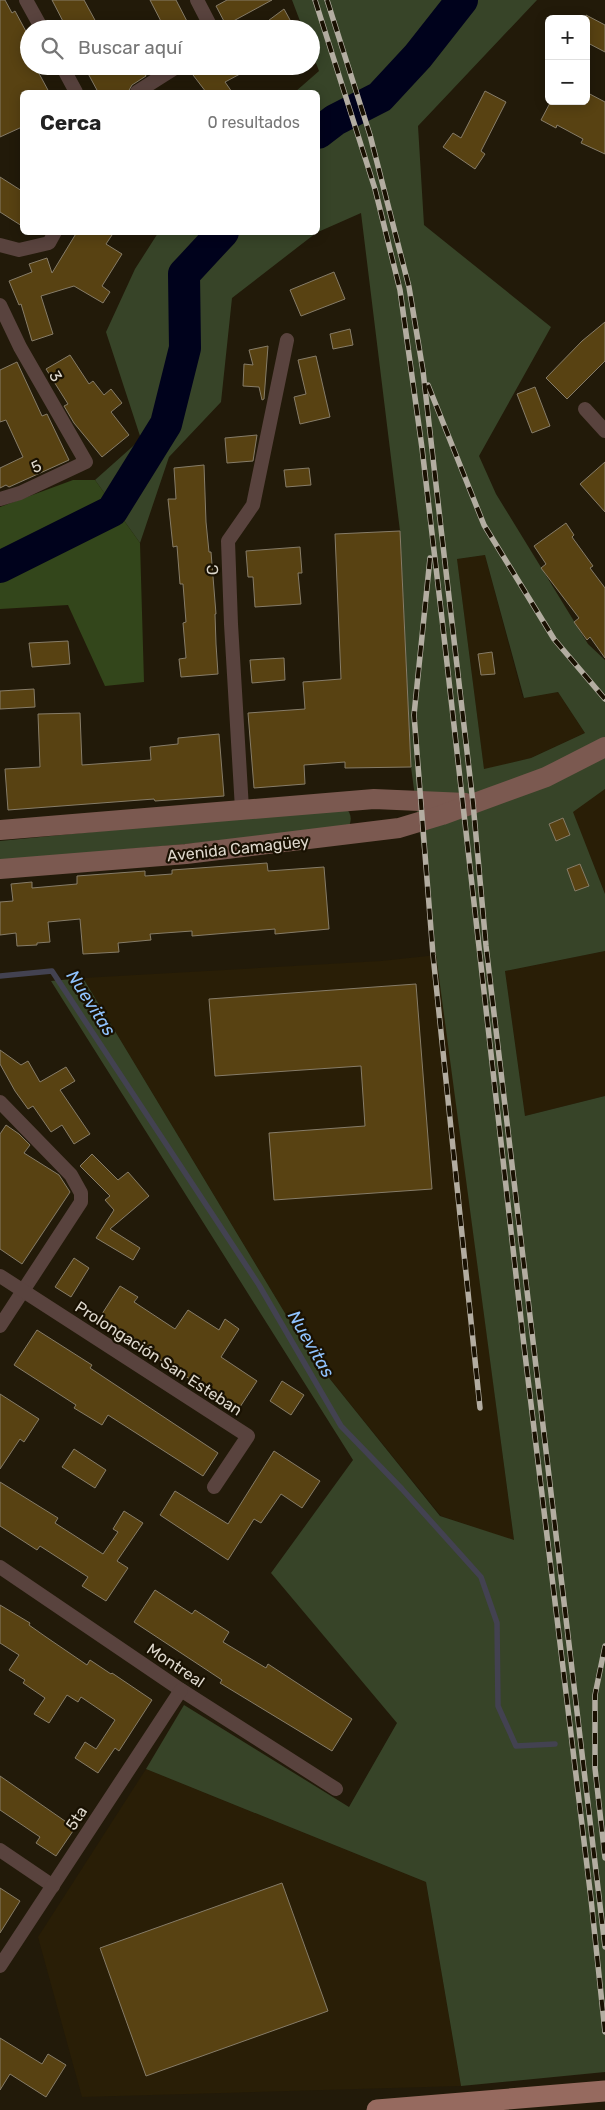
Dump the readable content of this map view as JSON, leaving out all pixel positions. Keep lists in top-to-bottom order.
{
  "streets": {
    "main road": ["Avenida Camagüey"],
    "street": [
      "3",
      "5",
      "C",
      "Prolongación San Esteban",
      "Montreal",
      "5ta"
    ]
  },
  "crossings": [
    ["3", "5"],
    ["C", "Avenida Camagüey"],
    ["Montreal", "5ta"]
  ],
  "water": ["Nuevitas"],
  "page": {
    "map_buttons": ["+", "−"],
    "search": "Buscar aquí",
    "heading": ["Cerca", "0 resultados"]
  }
}
